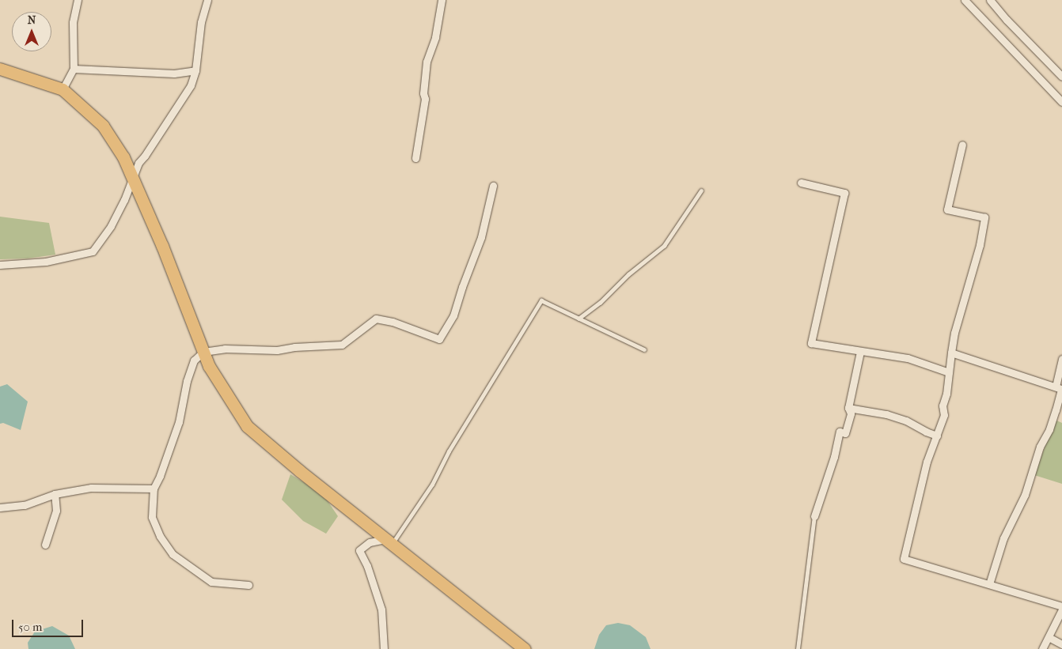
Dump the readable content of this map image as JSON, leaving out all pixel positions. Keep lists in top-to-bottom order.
{
  "scale_bar": "50 m",
  "north": "top"
}
